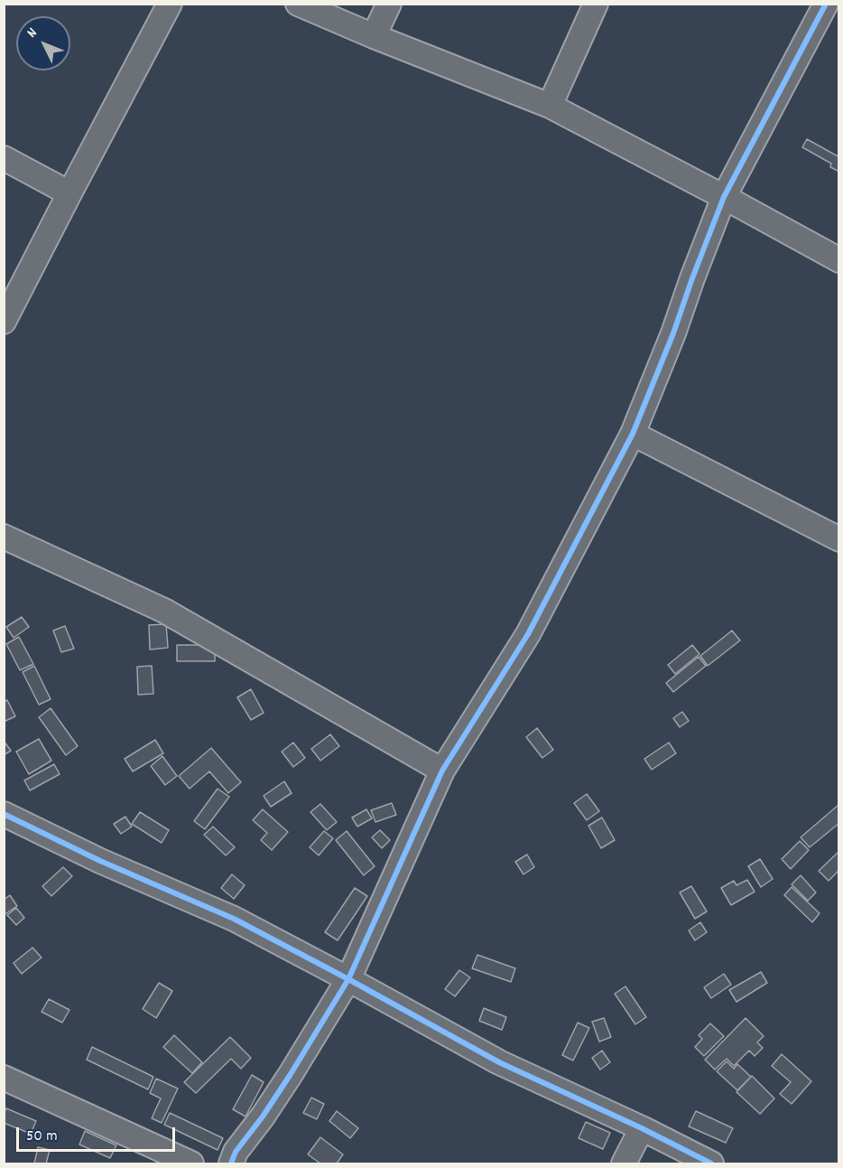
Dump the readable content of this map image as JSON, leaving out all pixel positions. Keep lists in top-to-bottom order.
{
  "scale_bar": "50 m",
  "north": "top left"
}
